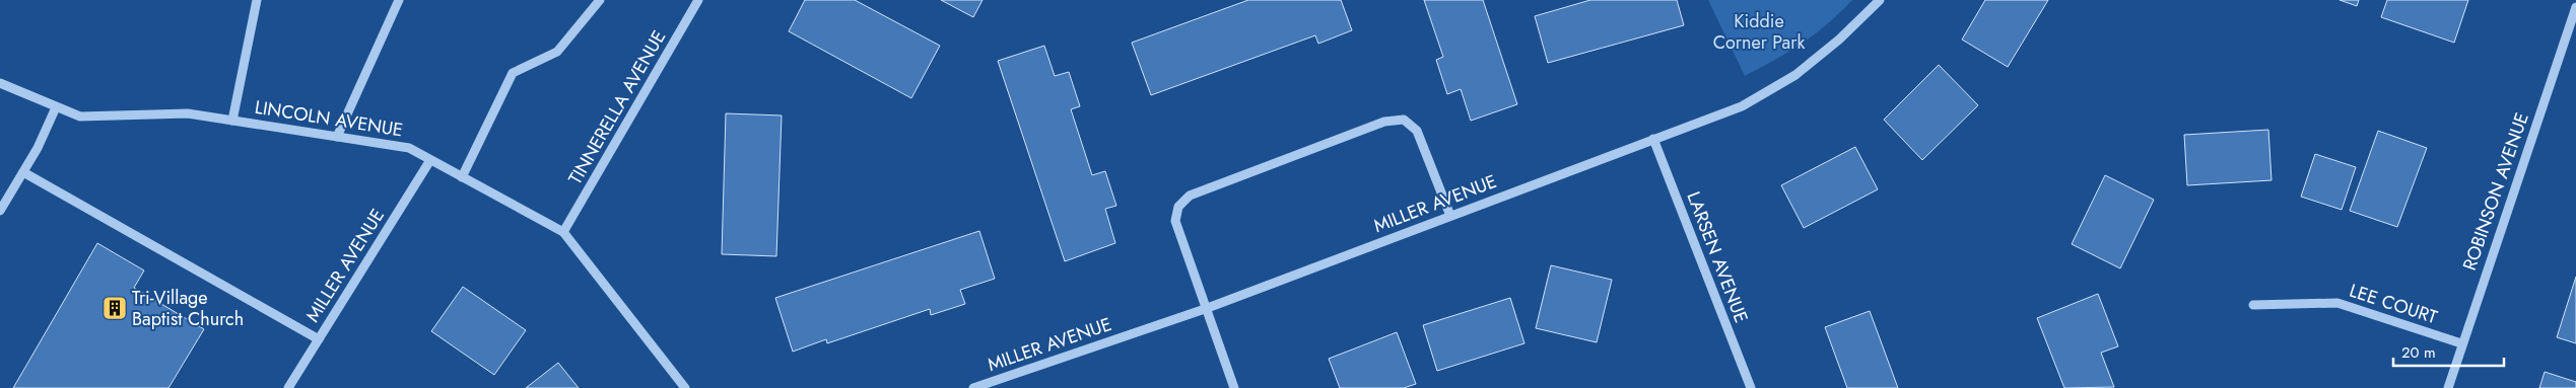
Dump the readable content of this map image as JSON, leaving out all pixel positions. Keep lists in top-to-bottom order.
{
  "streets": {
    "street": [
      "TINNERELLA AVENUE",
      "LINCOLN AVENUE",
      "ROBINSON AVENUE",
      "MILLER AVENUE",
      "LARSEN AVENUE",
      "LEE COURT"
    ]
  },
  "crossings": [
    ["TINNERELLA AVENUE", "LINCOLN AVENUE"],
    ["LINCOLN AVENUE", "MILLER AVENUE"],
    ["ROBINSON AVENUE", "LEE COURT"],
    ["MILLER AVENUE", "LARSEN AVENUE"]
  ],
  "parks": ["Kiddie Corner Park"],
  "places": {
    "building": ["Tri-Village Baptist Church"]
  },
  "scale_bar": "20 m"
}
